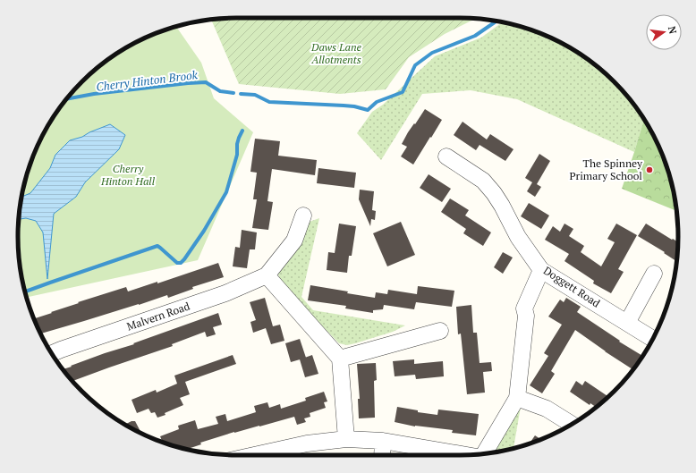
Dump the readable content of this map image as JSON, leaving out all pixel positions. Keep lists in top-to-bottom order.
{
  "streets": {
    "street": ["Doggett Road", "Malvern Road"]
  },
  "water": ["Cherry Hinton Brook"],
  "parks": ["Daws Lane Allotments", "Cherry Hinton Hall"],
  "places": ["The Spinney Primary School"],
  "north": "right"
}
